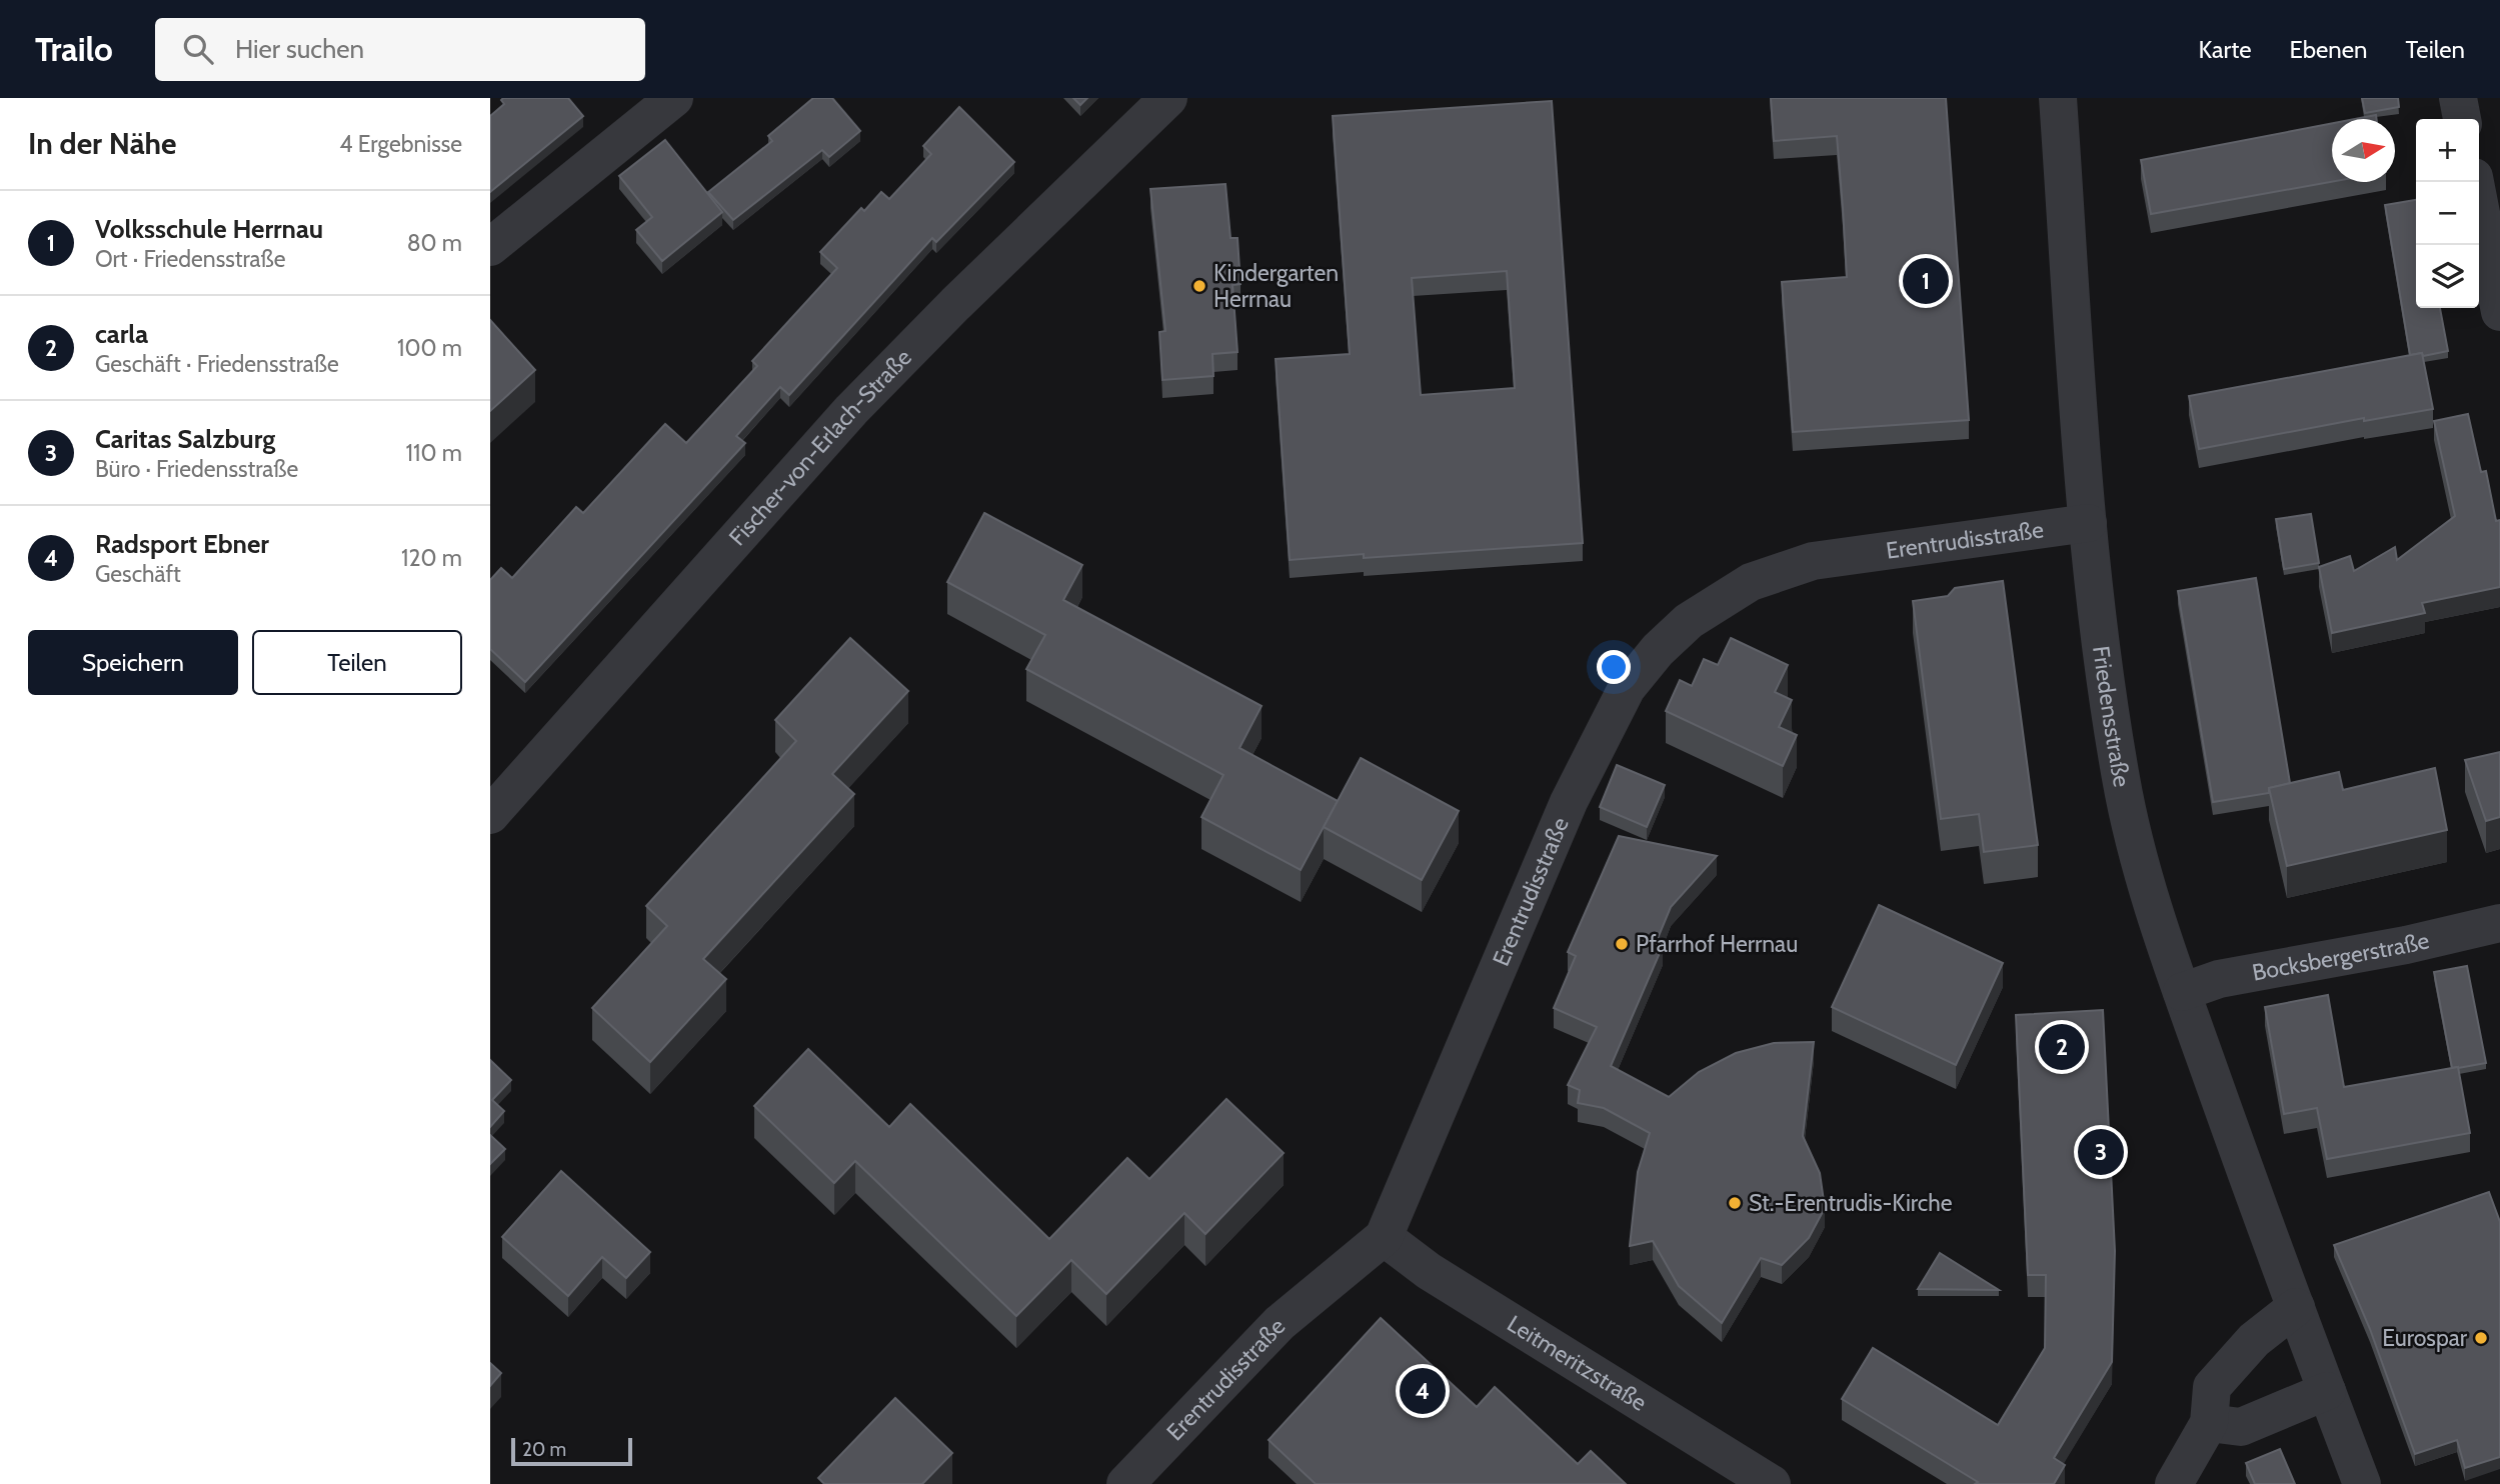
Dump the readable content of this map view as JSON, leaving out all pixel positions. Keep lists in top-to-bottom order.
{
  "streets": {
    "street": [
      "Fischer-von-Erlach-Straße",
      "Erentrudisstraße",
      "Friedensstraße",
      "Bocksbergerstraße",
      "Leitmeritzstraße"
    ]
  },
  "crossings": [
    ["Erentrudisstraße", "Friedensstraße"],
    ["Erentrudisstraße", "Leitmeritzstraße"],
    ["Friedensstraße", "Bocksbergerstraße"]
  ],
  "places": [
    "Kindergarten Herrnau",
    "Pfarrhof Herrnau",
    "St.-Erentrudis-Kirche",
    "Eurospar"
  ],
  "scale_bar": "20 m",
  "north": "right",
  "page": {
    "header": "Trailo",
    "search": "Hier suchen",
    "nav": ["Karte", "Ebenen", "Teilen"],
    "heading": ["In der Nähe", "4 Ergebnisse"],
    "map_buttons": ["+", "−"],
    "list": [
      {
        "mark": "1",
        "name": "Volksschule Herrnau",
        "note": "Ort · Friedensstraße",
        "value": "80 m"
      },
      {
        "mark": "2",
        "name": "carla",
        "note": "Geschäft · Friedensstraße",
        "value": "100 m"
      },
      {
        "mark": "3",
        "name": "Caritas Salzburg",
        "note": "Büro · Friedensstraße",
        "value": "110 m"
      },
      {
        "mark": "4",
        "name": "Radsport Ebner",
        "note": "Geschäft",
        "value": "120 m"
      }
    ],
    "pins": [
      "1",
      "2",
      "3",
      "4"
    ],
    "buttons": ["Speichern", "Teilen"],
    "scale": "20 m"
  }
}
